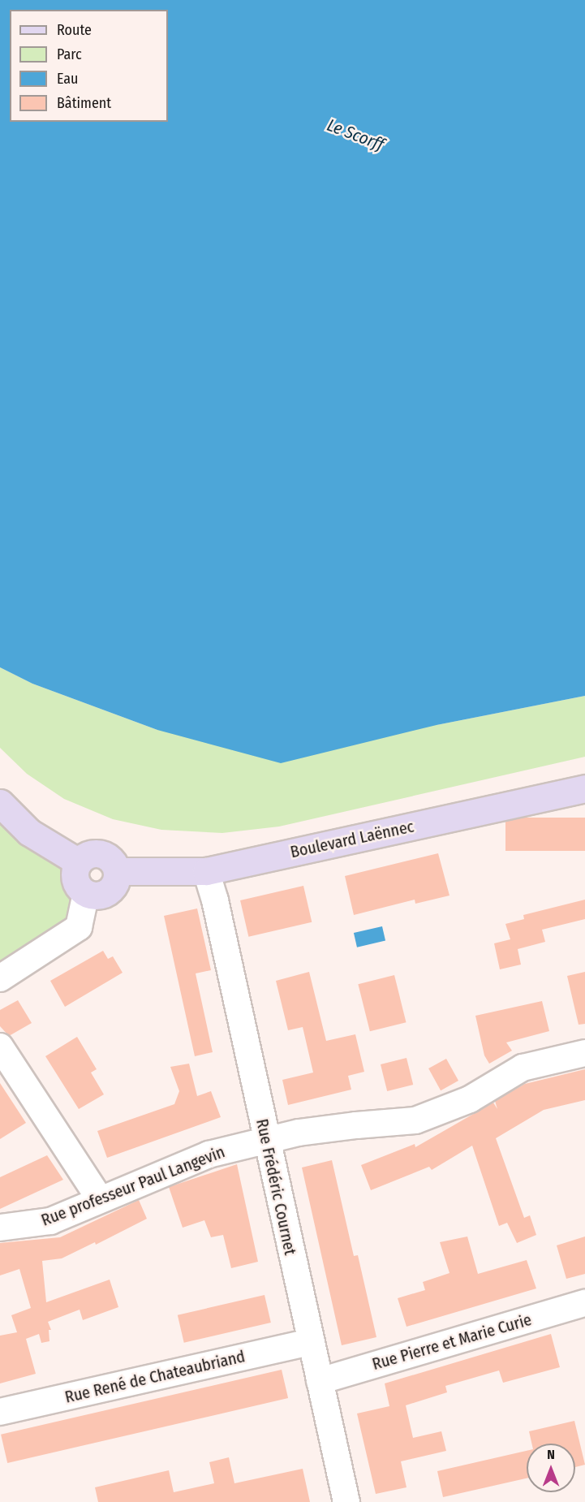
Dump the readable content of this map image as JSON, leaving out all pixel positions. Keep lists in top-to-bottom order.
{
  "streets": {
    "main road": ["Boulevard Laënnec"],
    "street": [
      "Rue professeur Paul Langevin",
      "Rue Frédéric Cournet",
      "Rue Pierre et Marie Curie",
      "Rue René de Chateaubriand"
    ]
  },
  "crossings": [
    ["Boulevard Laënnec", "Rue Frédéric Cournet"],
    ["Rue professeur Paul Langevin", "Rue Frédéric Cournet"],
    ["Rue Frédéric Cournet", "Rue Pierre et Marie Curie"],
    ["Rue Frédéric Cournet", "Rue René de Chateaubriand"]
  ],
  "water": ["Le Scorff"],
  "legend": [
    "Route",
    "Parc",
    "Eau",
    "Bâtiment"
  ],
  "north": "top"
}
